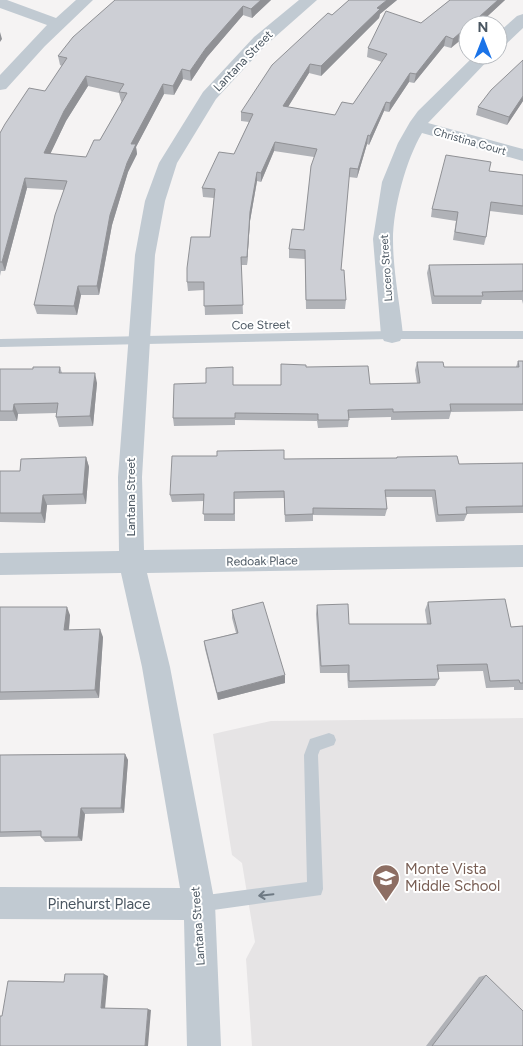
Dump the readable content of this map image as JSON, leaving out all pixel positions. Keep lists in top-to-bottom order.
{
  "streets": {
    "street": [
      "Lantana Street",
      "Christina Court",
      "Lucero Street",
      "Redoak Place",
      "Pinehurst Place"
    ],
    "lane": ["Coe Street"]
  },
  "crossings": [
    ["Lantana Street", "Coe Street"],
    ["Lantana Street", "Redoak Place"],
    ["Lantana Street", "Pinehurst Place"],
    ["Christina Court", "Lucero Street"],
    ["Lucero Street", "Coe Street"]
  ],
  "places": {
    "school or university": ["Monte Vista Middle School"]
  },
  "north": "top"
}
